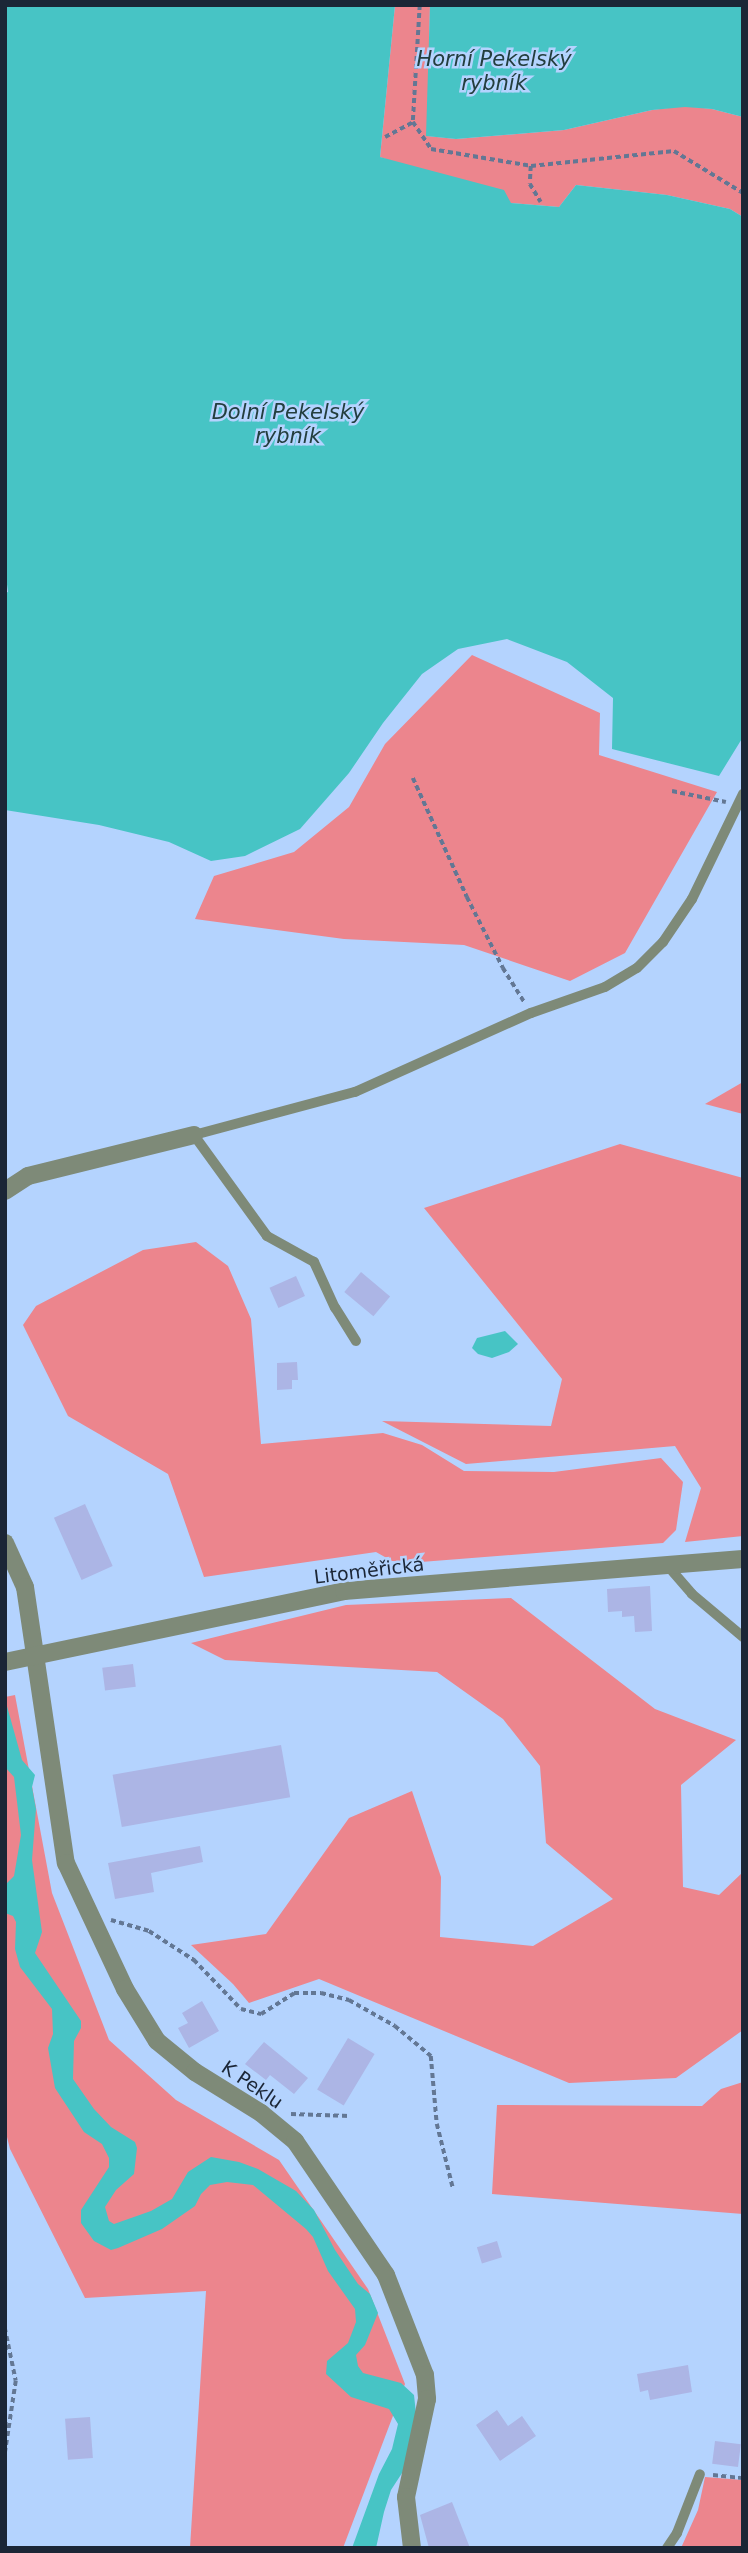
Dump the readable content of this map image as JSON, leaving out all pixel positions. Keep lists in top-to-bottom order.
{
  "streets": {
    "street": ["Litoměřická", "K Peklu"]
  },
  "crossings": [
    ["Litoměřická", "K Peklu"]
  ],
  "water": ["Horní Pekelský rybník", "Dolní Pekelský rybník"]
}
